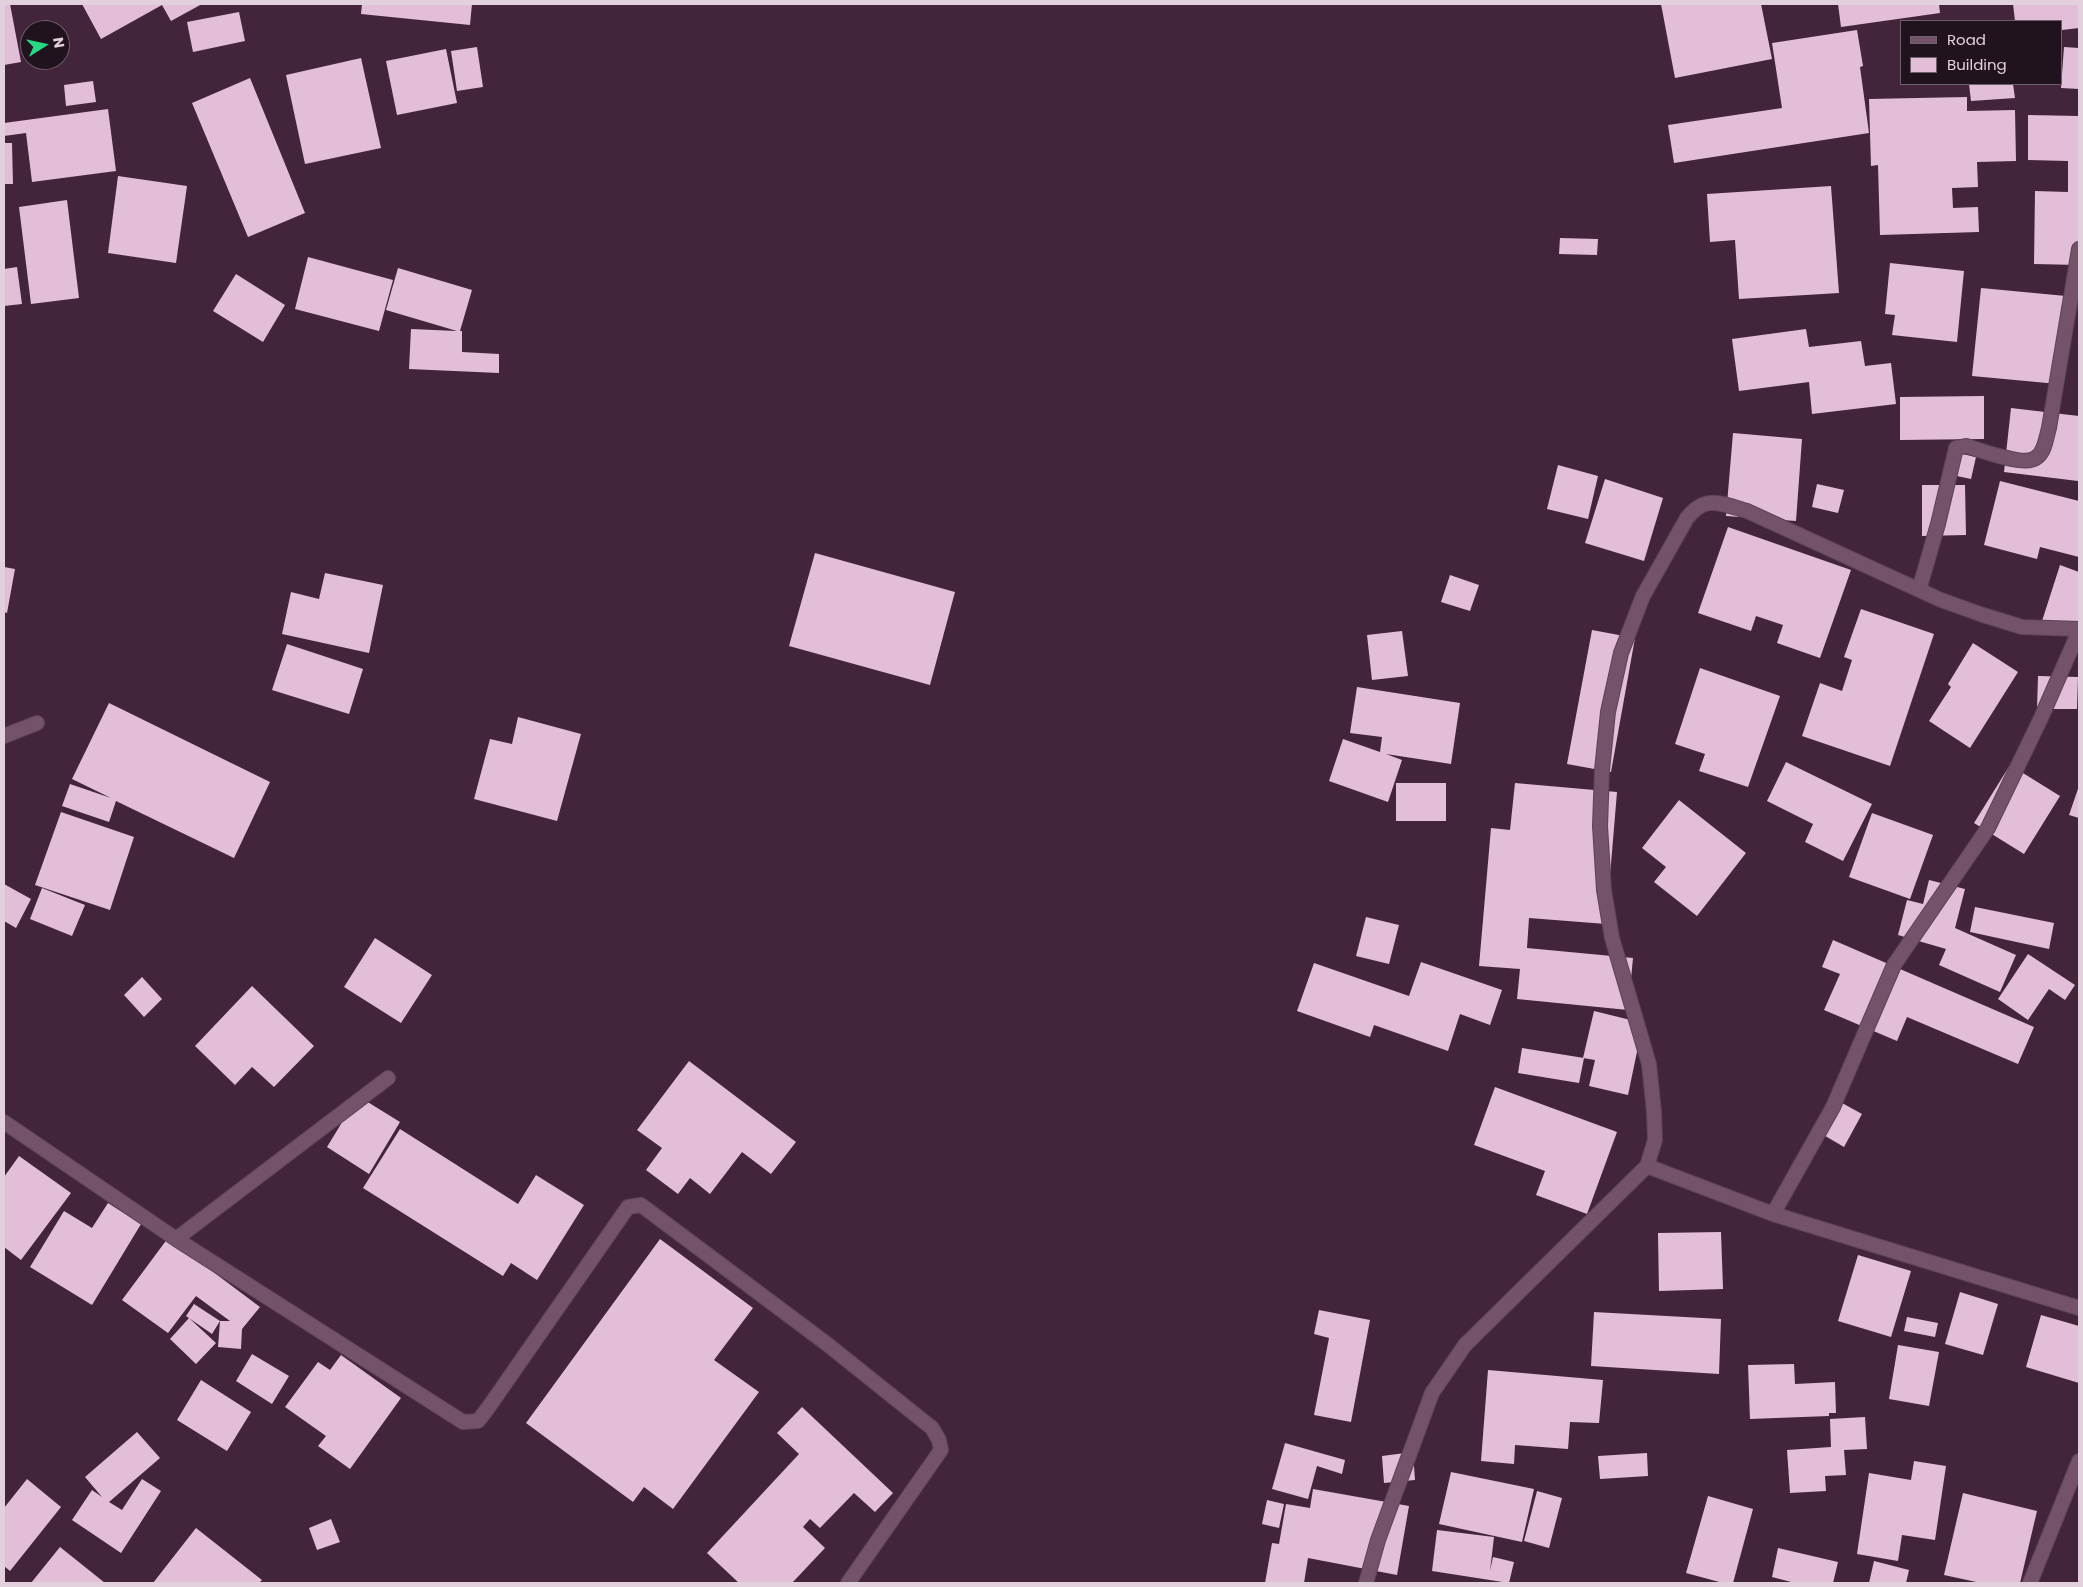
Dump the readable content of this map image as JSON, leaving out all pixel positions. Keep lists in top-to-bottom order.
{
  "legend": ["Road", "Building"],
  "north": "right"
}
